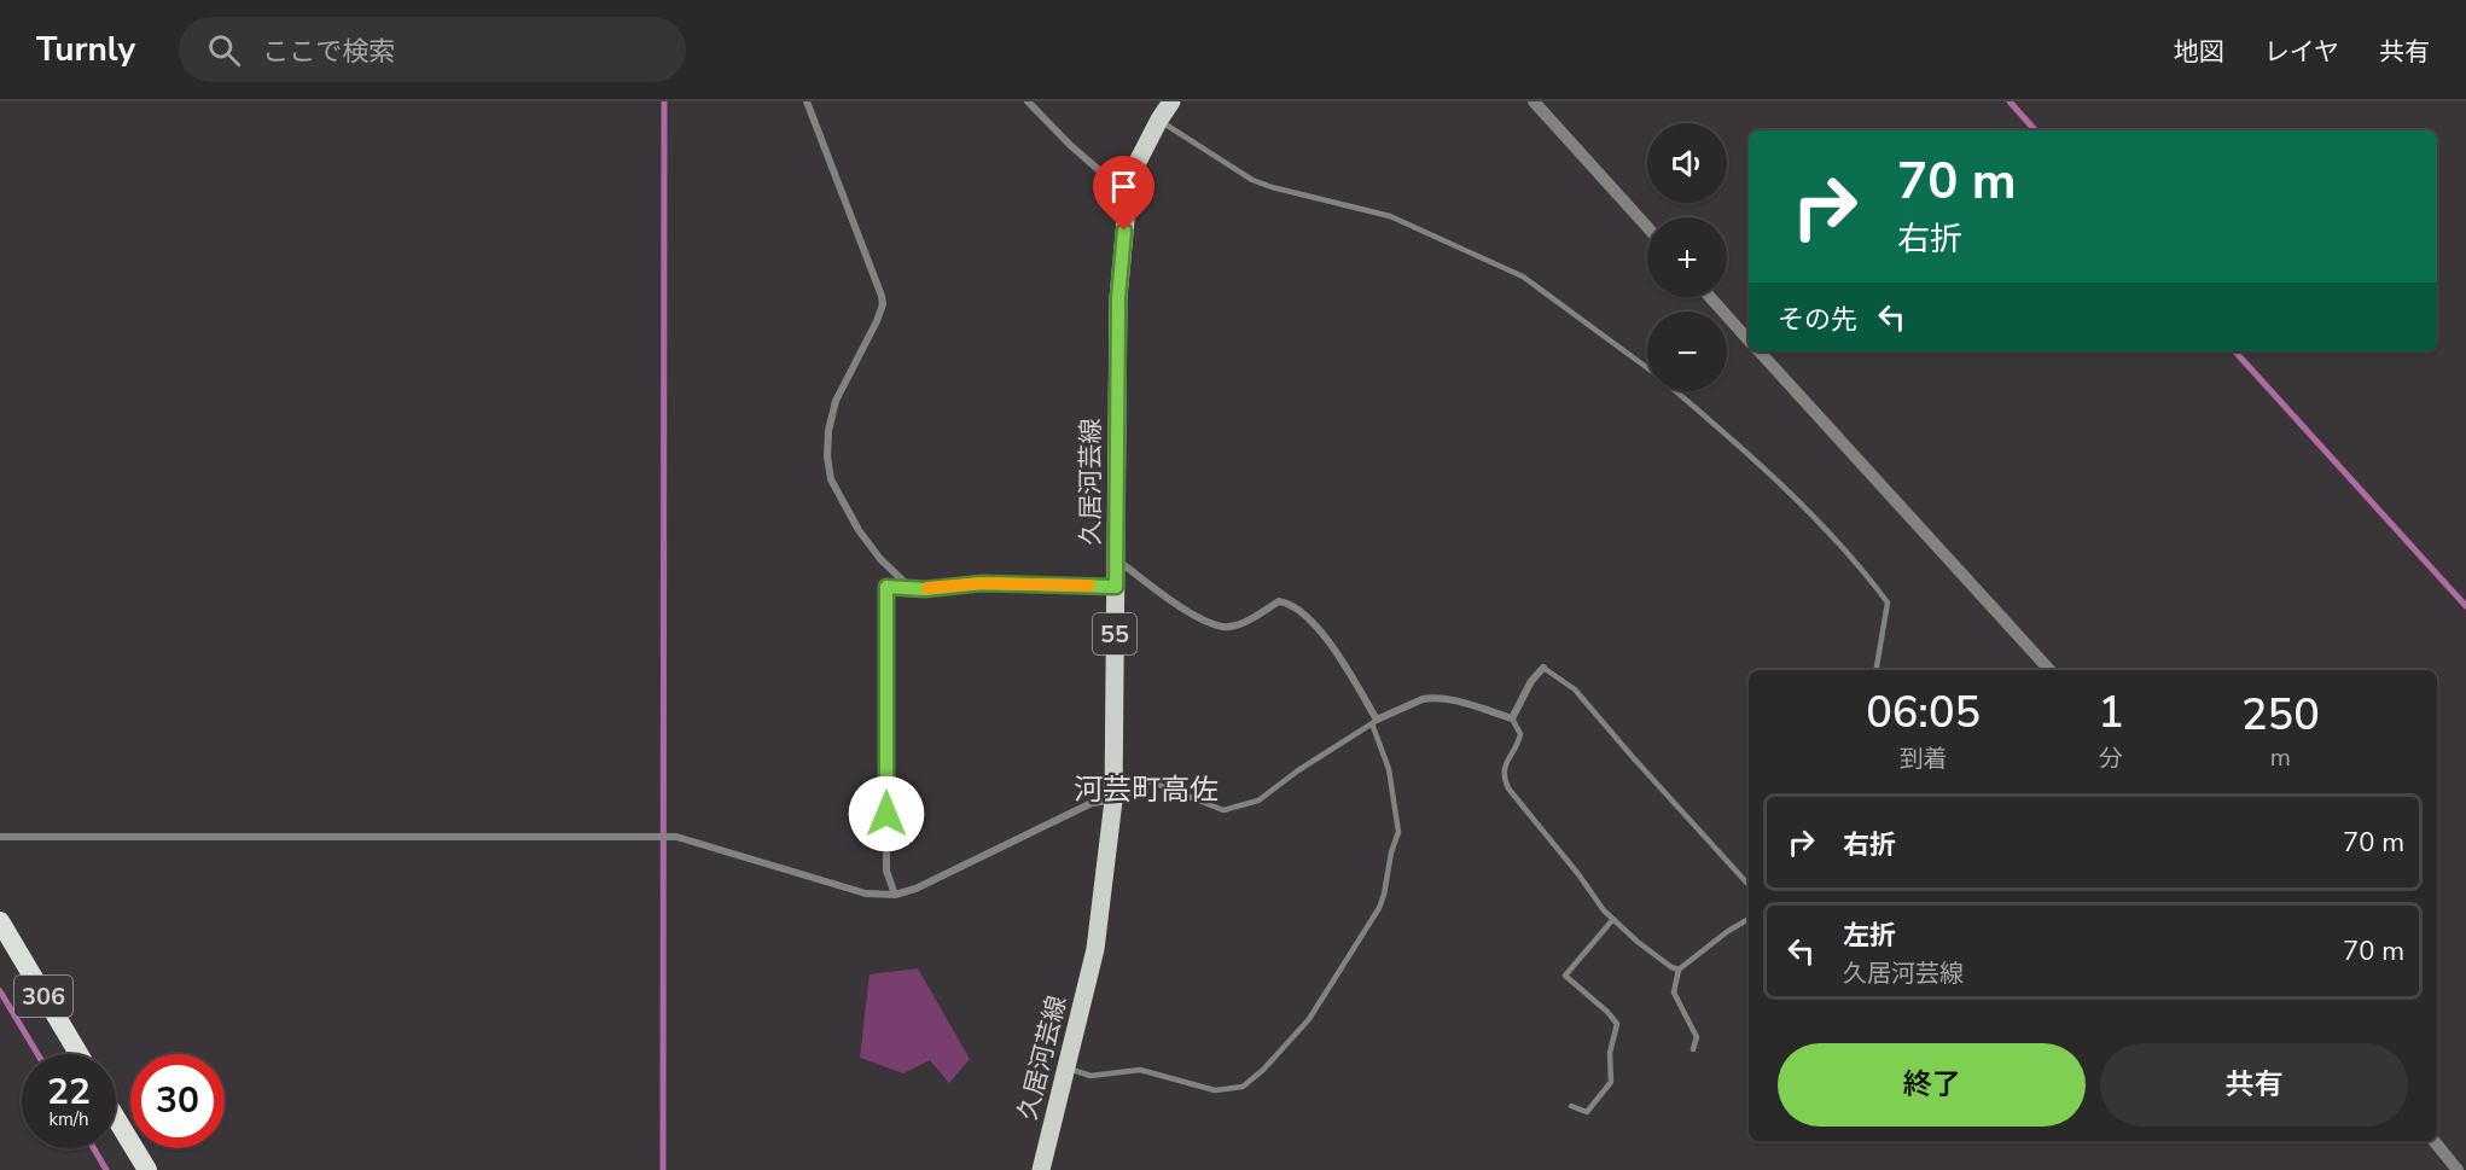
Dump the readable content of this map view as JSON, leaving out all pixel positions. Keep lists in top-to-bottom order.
{
  "streets": {
    "highway": ["306"],
    "main road": ["久居河芸線", "55"]
  },
  "districts": ["河芸町高佐"],
  "page": {
    "header": "Turnly",
    "search": "ここで検索",
    "nav": ["地図", "レイヤ", "共有"],
    "map_buttons": ["+", "−"],
    "turn": ["70 m", "右折"],
    "then": "その先",
    "eta": [
      "06:05",
      "到着",
      "1",
      "分",
      "250",
      "m"
    ],
    "list": [
      {
        "name": "右折",
        "value": "70 m"
      },
      {
        "name": "左折",
        "note": "久居河芸線",
        "value": "70 m"
      }
    ],
    "buttons": ["終了", "共有"],
    "speed": "22 km/h",
    "limit": "30"
  }
}
